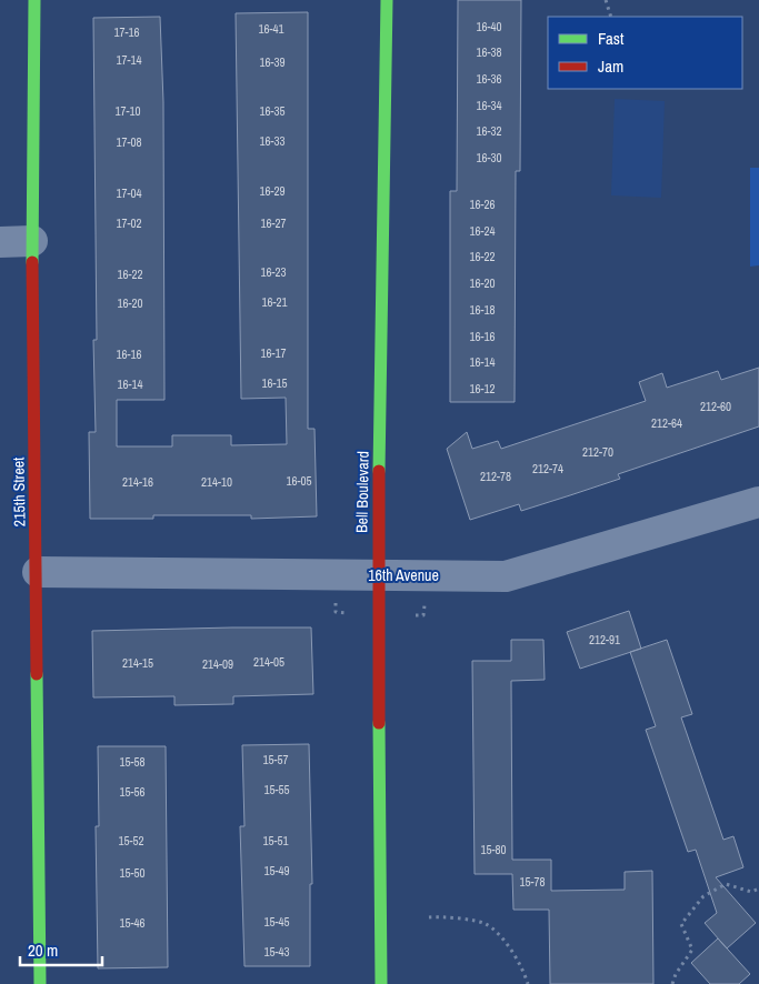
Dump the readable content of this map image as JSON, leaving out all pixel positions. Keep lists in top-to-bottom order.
{
  "streets": {
    "street": ["215th Street", "Bell Boulevard", "16th Avenue"]
  },
  "crossings": [
    ["215th Street", "16th Avenue"],
    ["Bell Boulevard", "16th Avenue"]
  ],
  "house_numbers": [
    "16-40",
    "16-41",
    "17-16",
    "16-38",
    "17-14",
    "16-39",
    "16-36",
    "16-34",
    "17-10",
    "16-35",
    "16-32",
    "16-33",
    "17-08",
    "16-30",
    "16-29",
    "17-04",
    "16-26",
    "17-02",
    "16-27",
    "16-24",
    "16-22",
    "16-23",
    "16-22",
    "16-20",
    "16-21",
    "16-20",
    "16-18",
    "16-16",
    "16-17",
    "16-16",
    "16-14",
    "16-15",
    "16-14",
    "16-12",
    "212-60",
    "212-64",
    "212-70",
    "212-74",
    "212-78",
    "16-05",
    "214-16",
    "214-10",
    "212-91",
    "214-05",
    "214-15",
    "214-09",
    "15-57",
    "15-58",
    "15-55",
    "15-56",
    "15-52",
    "15-51",
    "15-80",
    "15-49",
    "15-50",
    "15-78",
    "15-45",
    "15-46",
    "15-43"
  ],
  "legend": ["Fast", "Jam"],
  "scale_bar": "20 m"
}
